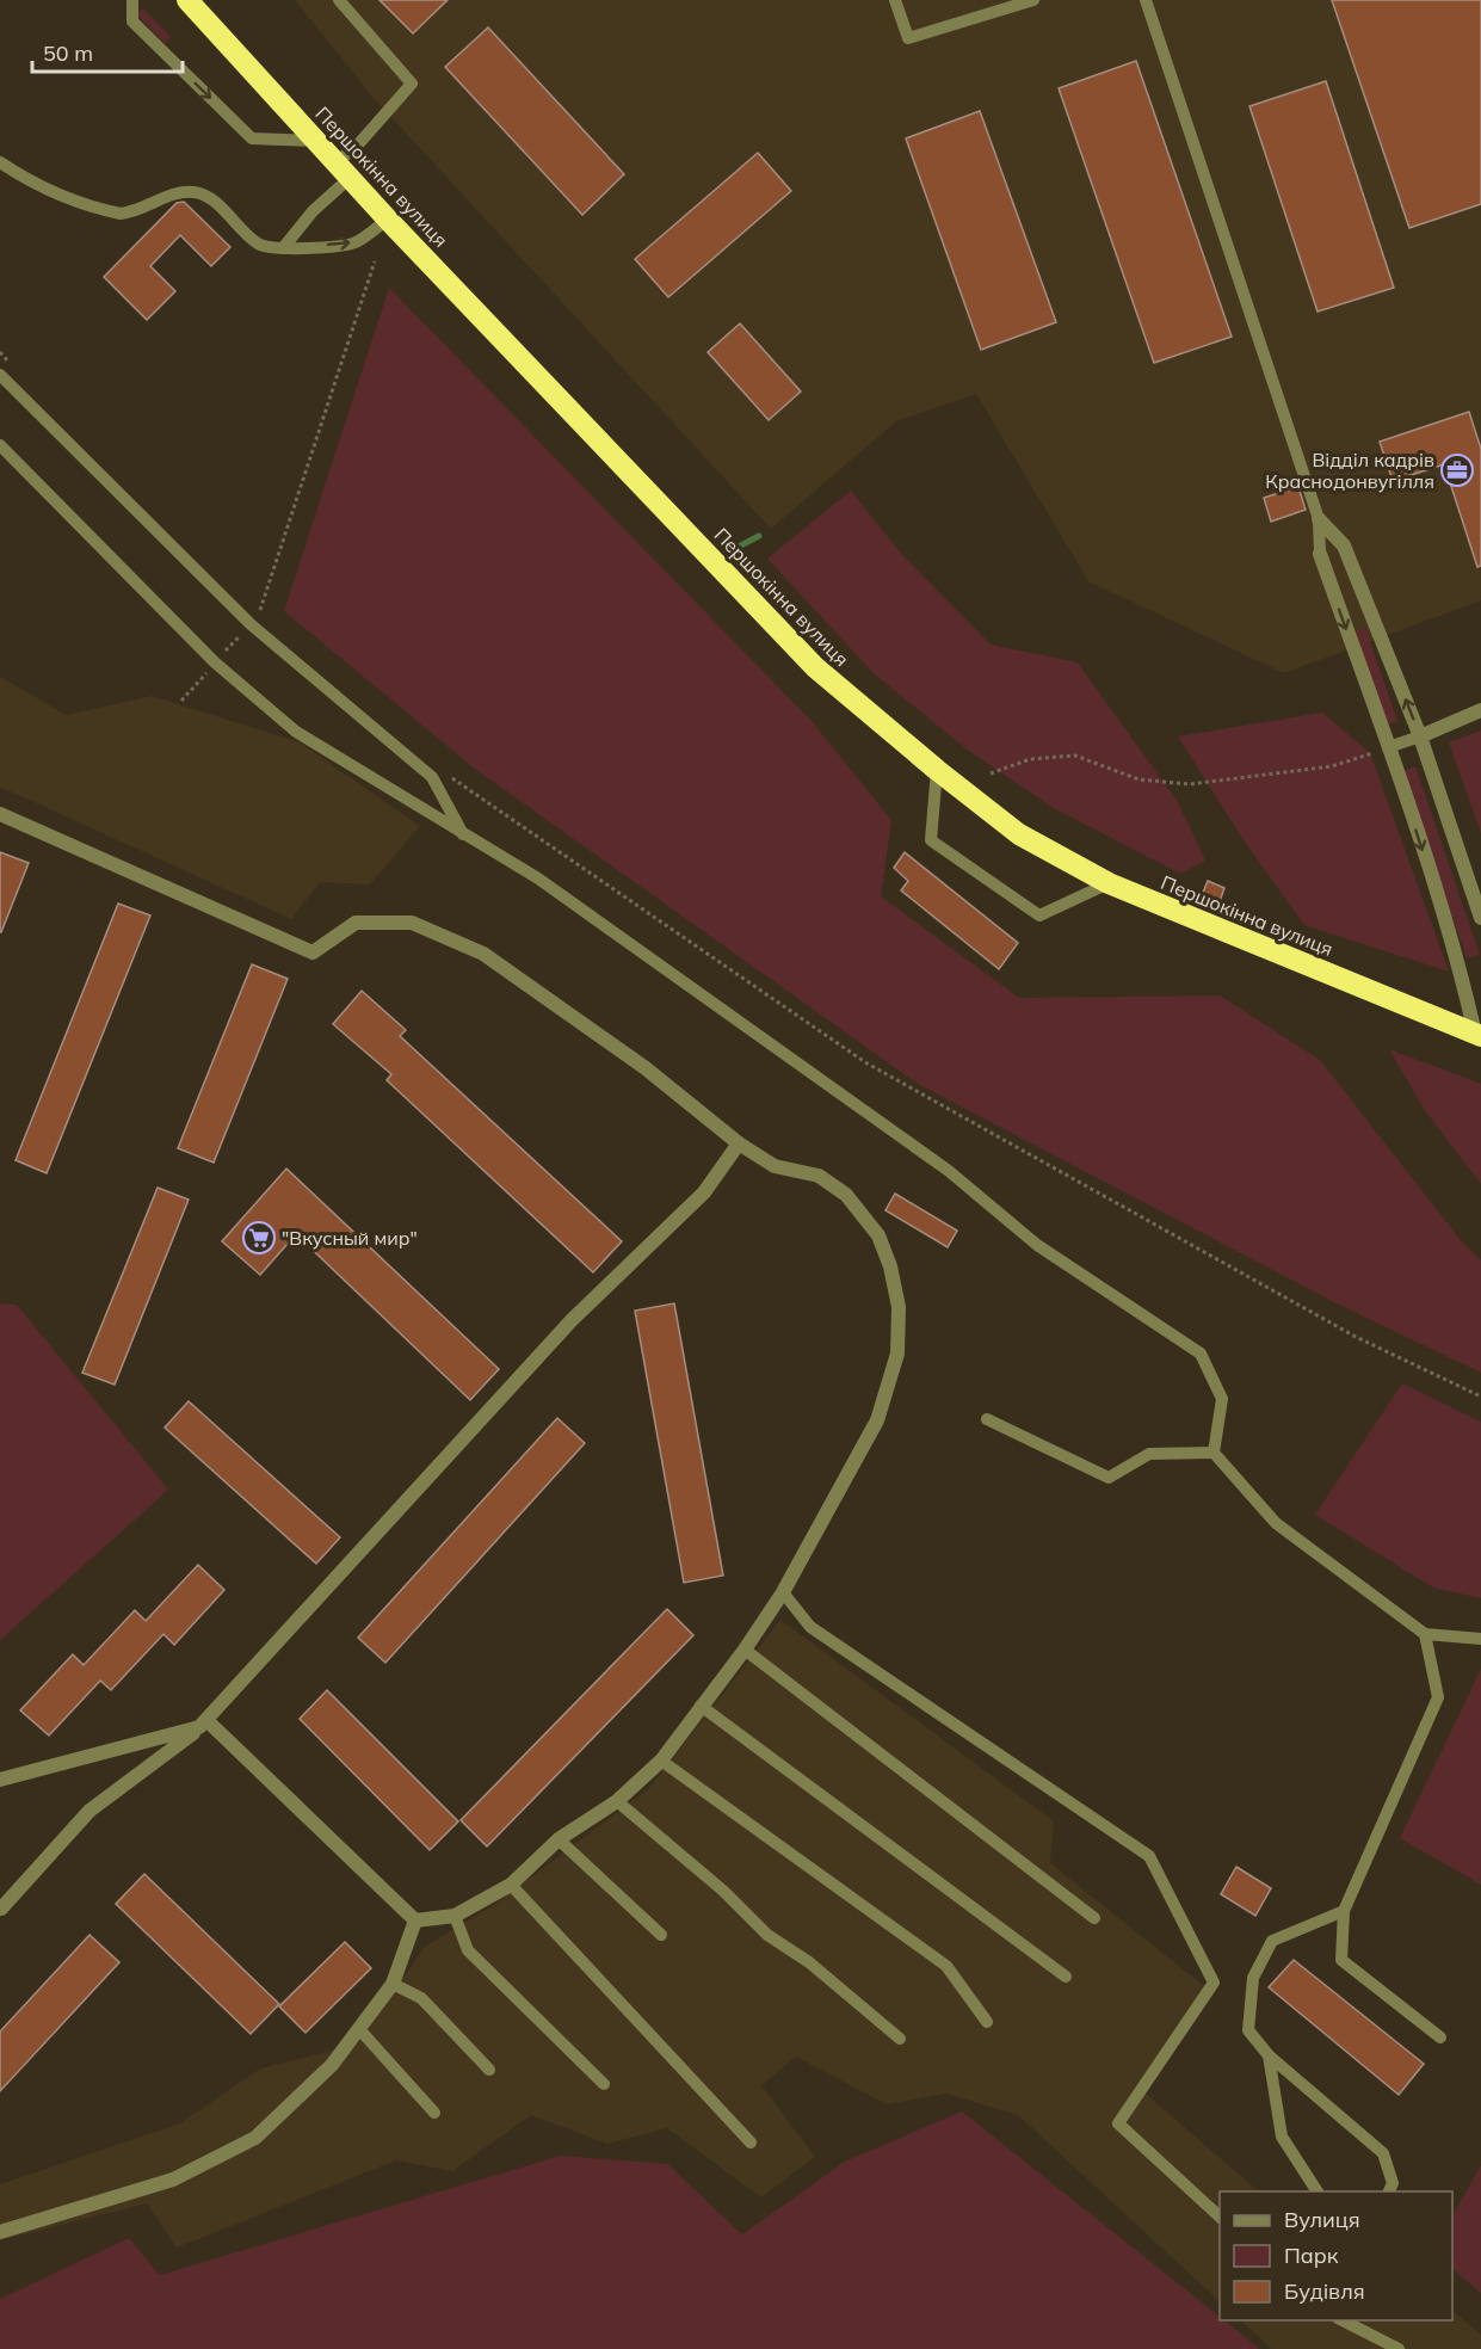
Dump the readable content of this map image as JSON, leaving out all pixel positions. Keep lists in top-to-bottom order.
{
  "streets": {
    "highway": ["Першокінна вулиця"]
  },
  "places": {
    "office": ["Відділ кадрів Краснодонвугілля"],
    "supermarket": ["\"Вкусный мир\""]
  },
  "legend": ["Вулиця", "Парк", "Будівля"],
  "scale_bar": "50 m"
}
